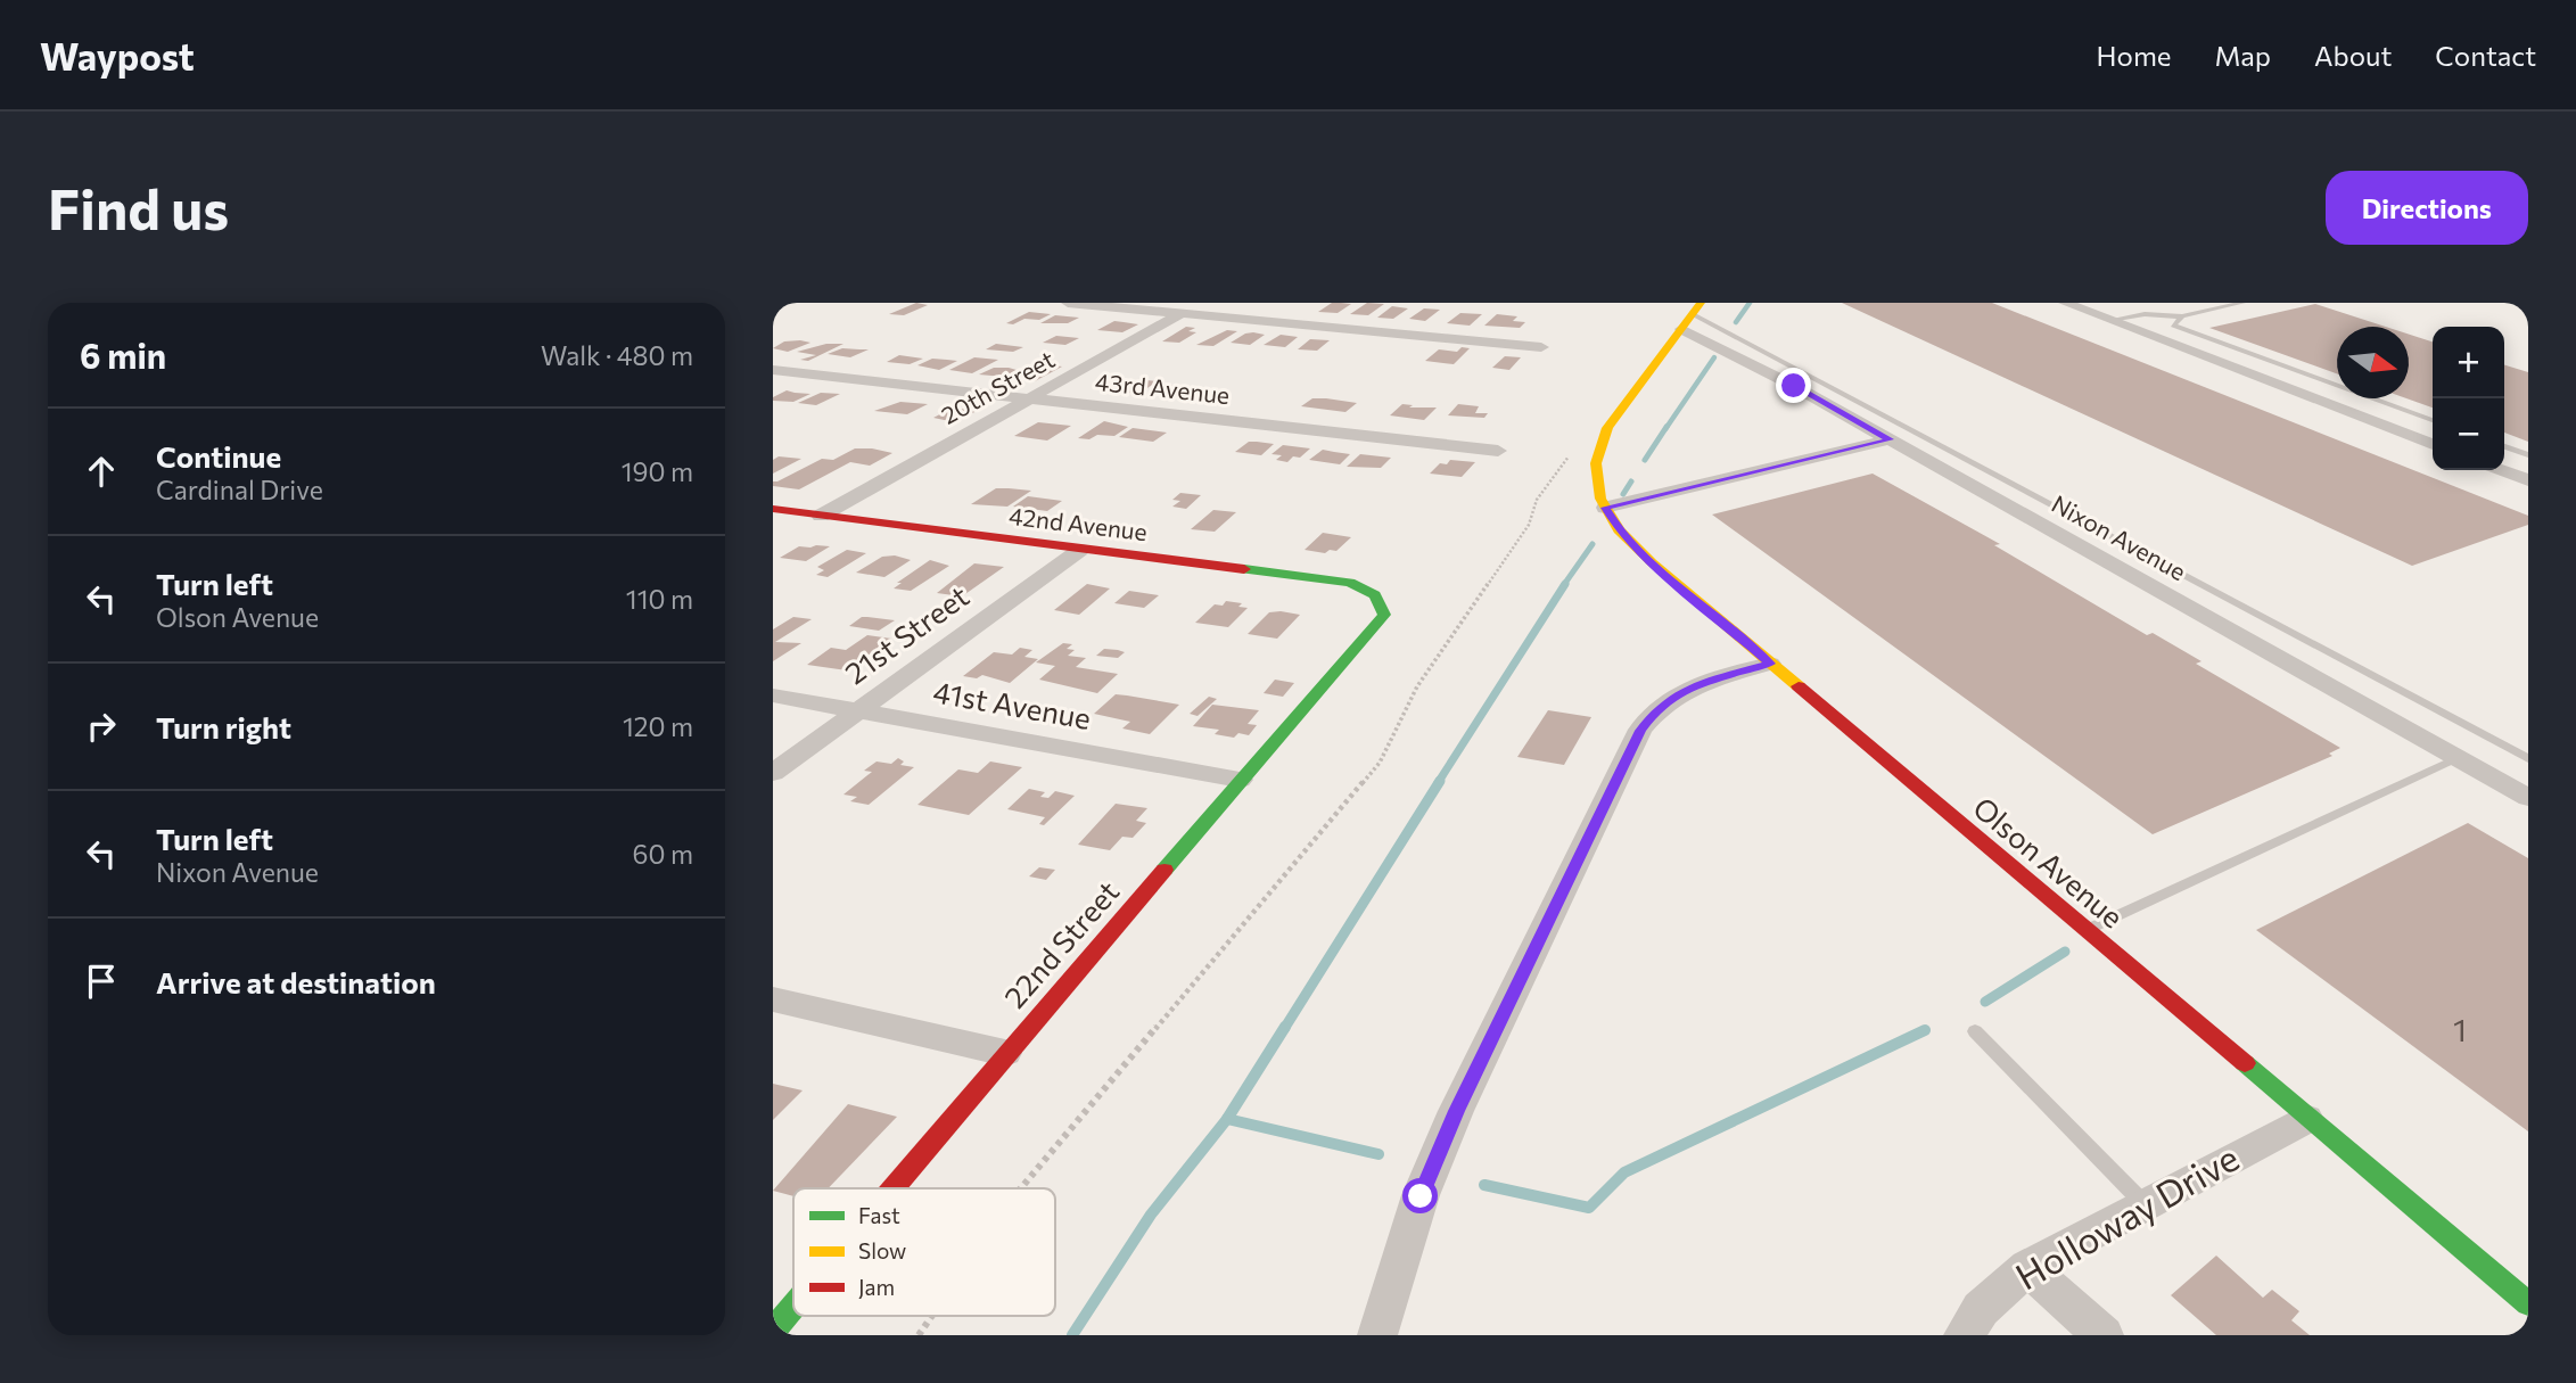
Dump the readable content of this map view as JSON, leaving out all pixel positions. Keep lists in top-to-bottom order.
{
  "streets": {
    "street": [
      "20th Street",
      "43rd Avenue",
      "42nd Avenue",
      "Nixon Avenue",
      "21st Street",
      "41st Avenue",
      "Olson Avenue",
      "22nd Street",
      "Holloway Drive"
    ]
  },
  "crossings": [
    ["20th Street", "43rd Avenue"],
    ["20th Street", "42nd Avenue"],
    ["42nd Avenue", "21st Street"],
    ["42nd Avenue", "22nd Street"],
    ["Nixon Avenue", "Olson Avenue"],
    ["21st Street", "41st Avenue"],
    ["41st Avenue", "22nd Street"],
    ["Olson Avenue", "Holloway Drive"]
  ],
  "house_numbers": ["1"],
  "legend": ["Fast", "Slow", "Jam"],
  "north": "right",
  "page": {
    "header": "Waypost",
    "nav": [
      "Home",
      "Map",
      "About",
      "Contact"
    ],
    "buttons": "Directions",
    "title": "Find us",
    "heading": ["6 min", "Walk · 480 m"],
    "map_buttons": ["+", "−"],
    "list": [
      ["Continue", "Cardinal Drive", "190 m"],
      ["Turn left", "Olson Avenue", "110 m"],
      ["Turn right", "120 m"],
      ["Turn left", "Nixon Avenue", "60 m"],
      "Arrive at destination"
    ]
  }
}
